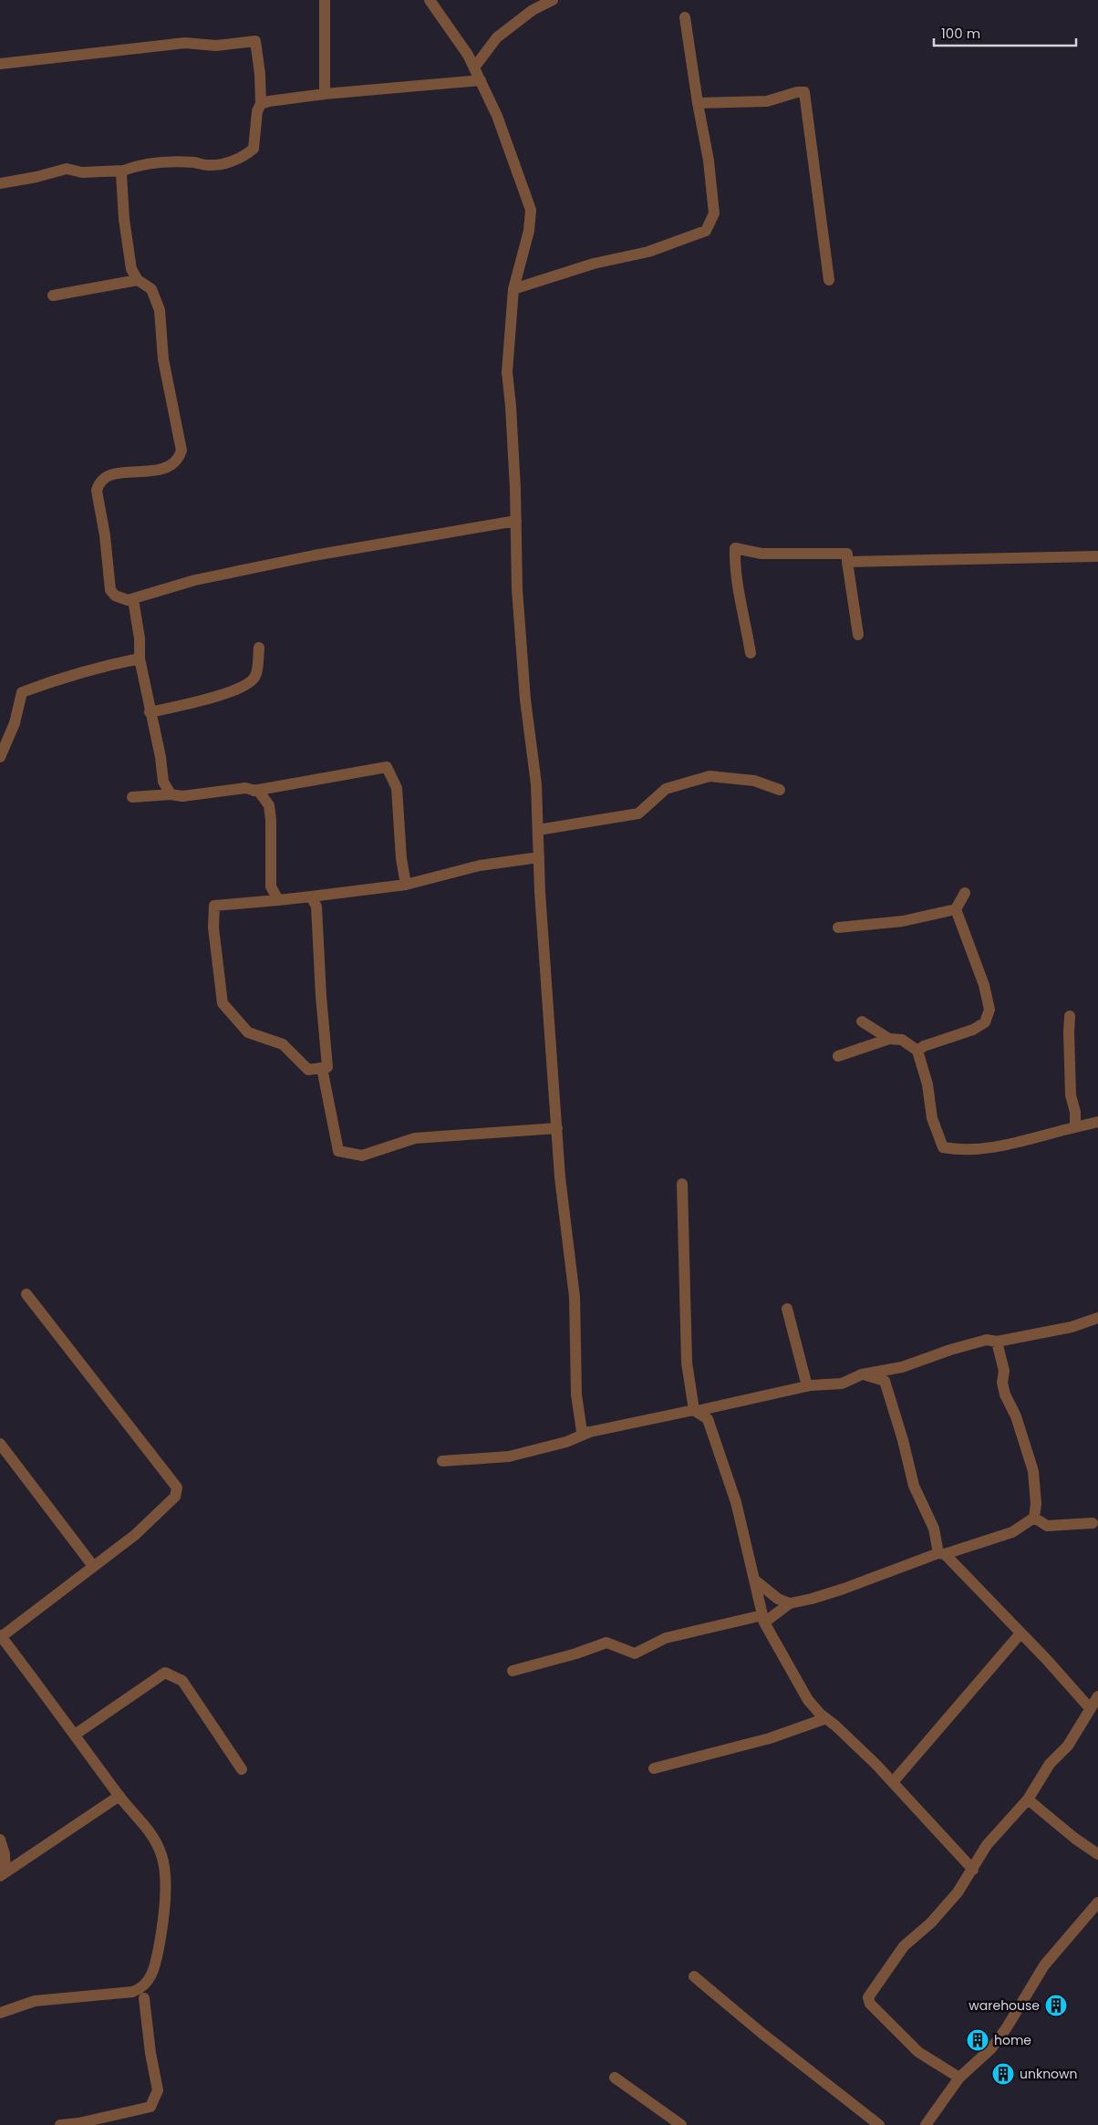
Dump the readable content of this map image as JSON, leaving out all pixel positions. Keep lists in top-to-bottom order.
{
  "places": {
    "building": ["warehouse", "home", "unknown"]
  },
  "scale_bar": "100 m"
}
